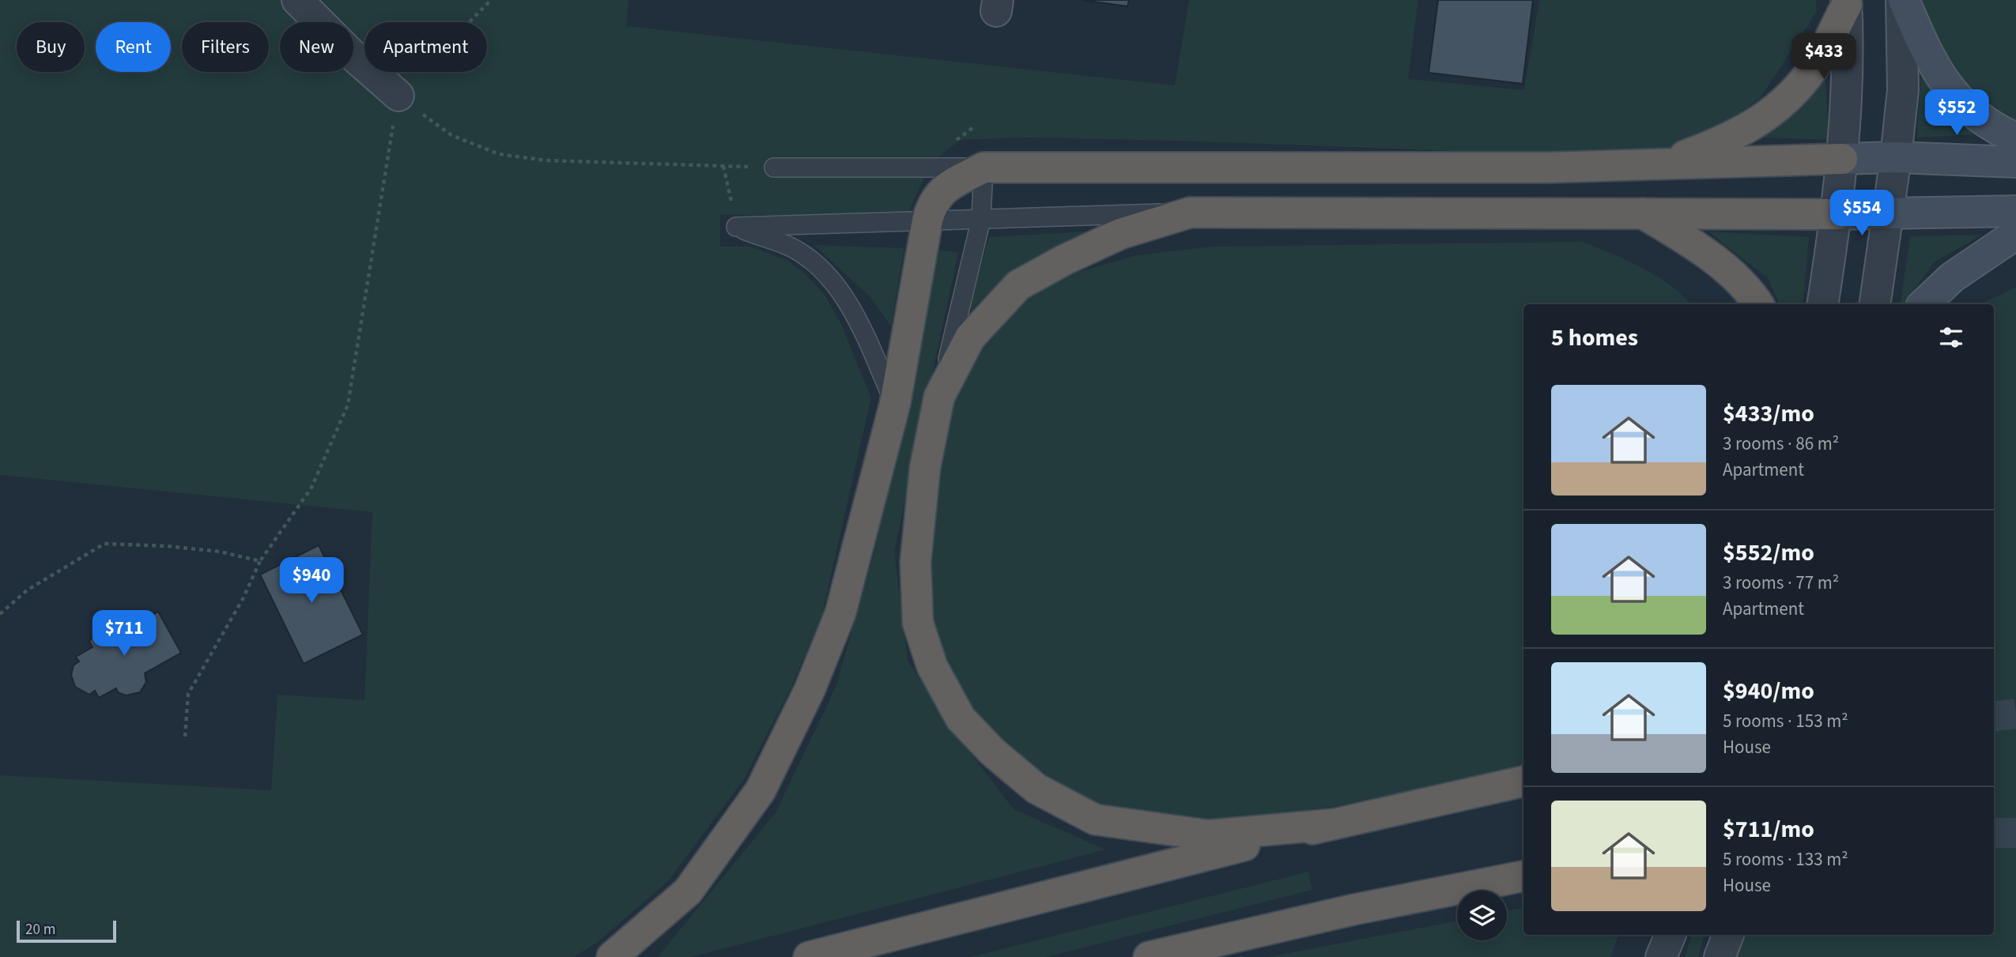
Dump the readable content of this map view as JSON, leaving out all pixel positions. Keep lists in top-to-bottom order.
{
  "scale_bar": "20 m",
  "page": {
    "chip": [
      "Buy",
      "Rent",
      "Filters",
      "New",
      "Apartment"
    ],
    "price": [
      "$433",
      "$552",
      "$554",
      "$940",
      "$711"
    ],
    "heading": "5 homes",
    "list": [
      {
        "name": "$433/mo",
        "note": "3 rooms · 86 m² · Apartment"
      },
      {
        "name": "$552/mo",
        "note": "3 rooms · 77 m² · Apartment"
      },
      {
        "name": "$940/mo",
        "note": "5 rooms · 153 m² · House"
      },
      {
        "name": "$711/mo",
        "note": "5 rooms · 133 m² · House"
      }
    ],
    "scale": "20 m"
  }
}
